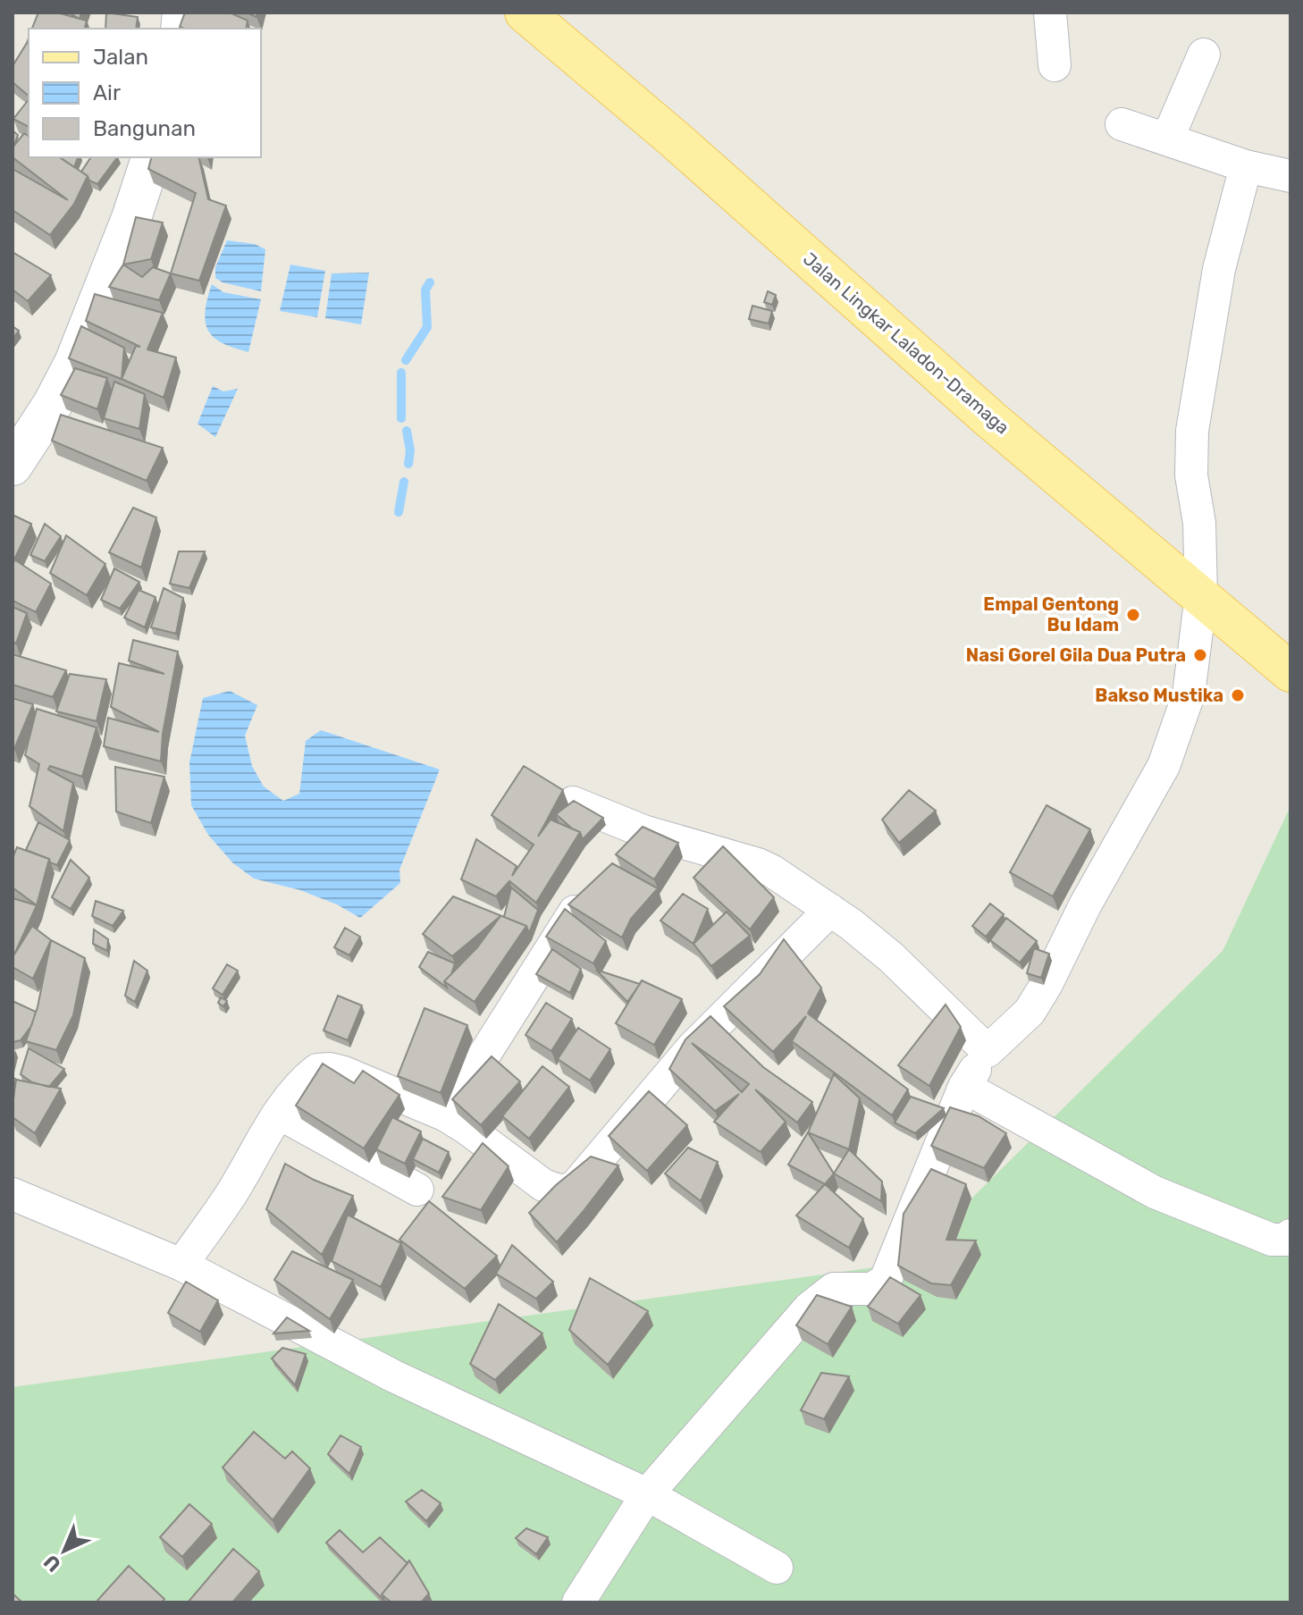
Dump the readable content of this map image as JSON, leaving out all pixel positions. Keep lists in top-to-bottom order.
{
  "streets": {
    "main road": ["Jalan Lingkar Laladon-Dramaga"]
  },
  "places": ["Empal Gentong Bu Idam", "Nasi Gorel Gila Dua Putra", "Bakso Mustika"],
  "legend": ["Jalan", "Air", "Bangunan"],
  "north": "bottom left"
}
